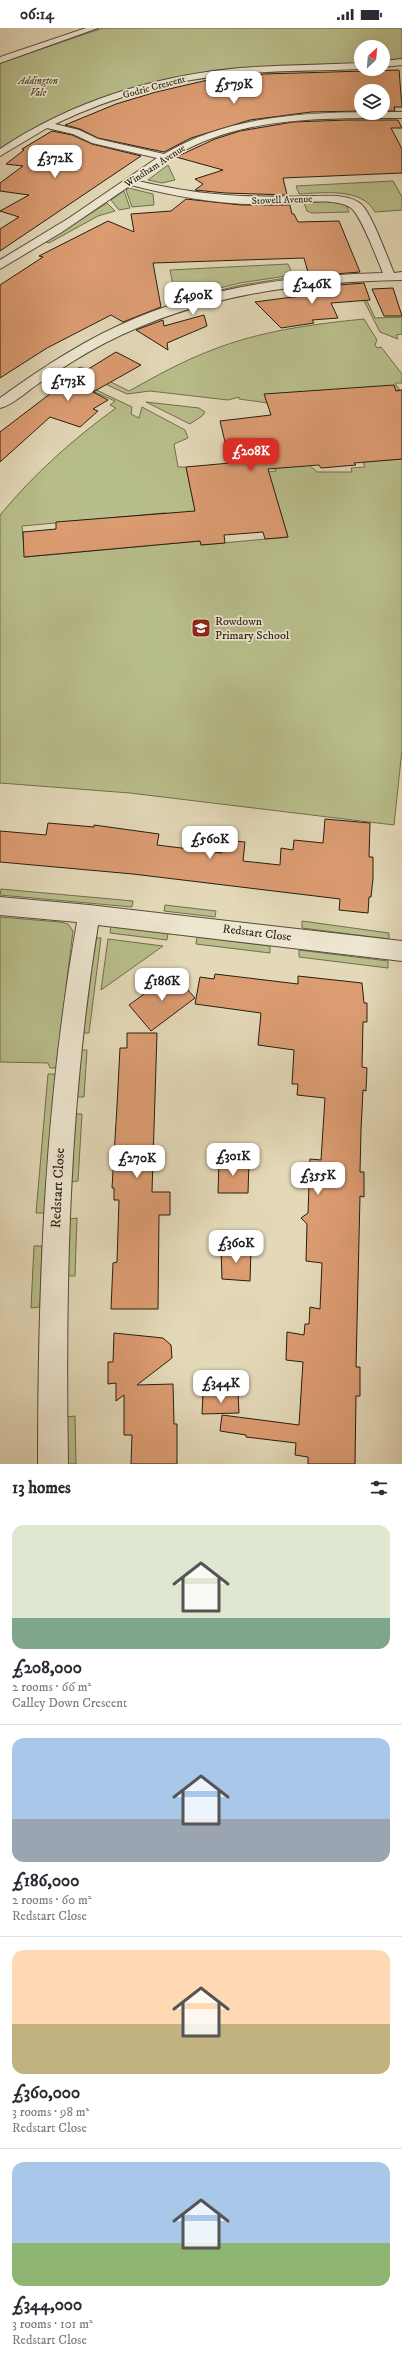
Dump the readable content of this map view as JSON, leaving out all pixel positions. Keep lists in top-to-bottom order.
{
  "streets": {
    "street": [
      "Godric Crescent",
      "Windham Avenue",
      "Stowell Avenue",
      "Redstart Close"
    ]
  },
  "crossings": [
    ["Windham Avenue", "Stowell Avenue"]
  ],
  "parks": ["Addington Vale"],
  "places": {
    "school or university": ["Rowdown Primary School"]
  },
  "north": "top right",
  "page": {
    "status": "06:14",
    "price": [
      "£579K",
      "£372K",
      "£246K",
      "£490K",
      "£173K",
      "£208K",
      "£560K",
      "£186K",
      "£301K",
      "£270K",
      "£355K",
      "£360K",
      "£344K"
    ],
    "heading": "13 homes",
    "list": [
      {
        "name": "£208,000",
        "note": "2 rooms · 66 m² · Calley Down Crescent"
      },
      {
        "name": "£186,000",
        "note": "2 rooms · 60 m² · Redstart Close"
      },
      {
        "name": "£360,000",
        "note": "3 rooms · 98 m² · Redstart Close"
      },
      {
        "name": "£344,000",
        "note": "3 rooms · 101 m² · Redstart Close"
      }
    ]
  }
}
